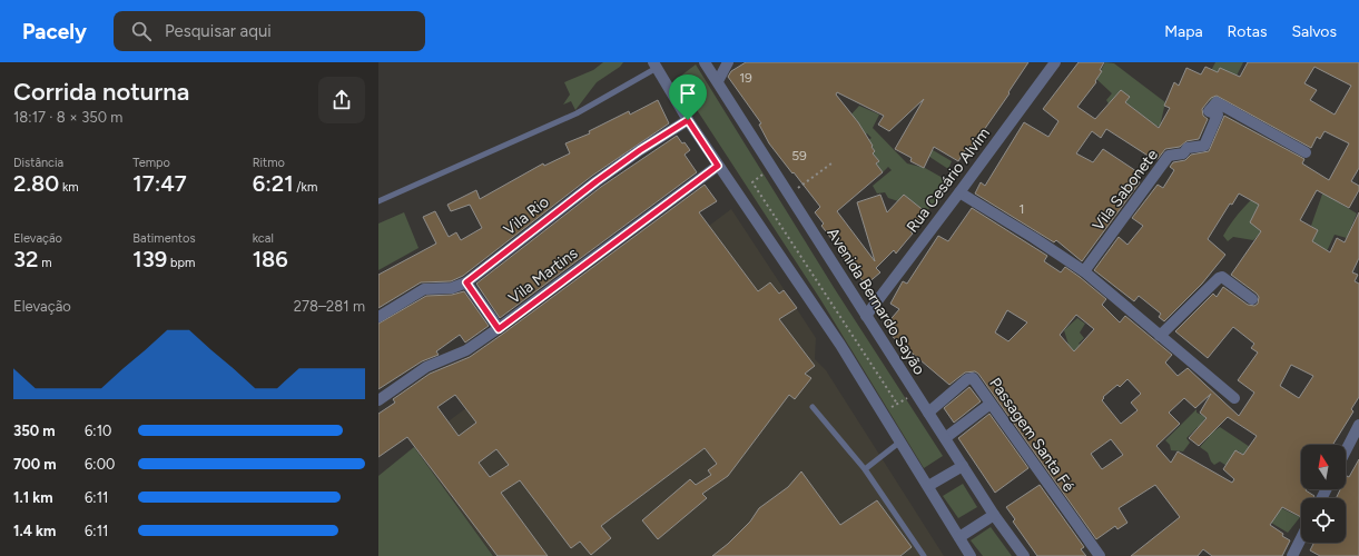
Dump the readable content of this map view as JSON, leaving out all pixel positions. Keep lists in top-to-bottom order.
{
  "streets": {
    "street": [
      "Rua Cesário Alvim",
      "Vila Sabonete",
      "Vila Rio",
      "Vila Martins",
      "Avenida Bernardo Sayão",
      "Passagem Santa Fé"
    ]
  },
  "crossings": [
    ["Rua Cesário Alvim", "Avenida Bernardo Sayão"],
    ["Avenida Bernardo Sayão", "Passagem Santa Fé"]
  ],
  "house_numbers": ["19", "59", "1"],
  "north": "top",
  "page": {
    "header": "Pacely",
    "search": "Pesquisar aqui",
    "nav": ["Mapa", "Rotas", "Salvos"],
    "heading": ["Corrida noturna", "18:17 · 8 × 350 m"],
    "stats": [
      ["Distância", "2.80 km"],
      ["Tempo", "17:47"],
      ["Ritmo", "6:21 /km"],
      ["Elevação", "32 m"],
      ["Batimentos", "139 bpm"],
      ["kcal", "186"]
    ],
    "chart": ["Elevação", "278–281 m"],
    "list": [
      {
        "name": "350 m",
        "note": "6:10"
      },
      {
        "name": "700 m",
        "note": "6:00"
      },
      {
        "name": "1.1 km",
        "note": "6:11"
      },
      {
        "name": "1.4 km",
        "note": "6:11"
      }
    ]
  }
}
